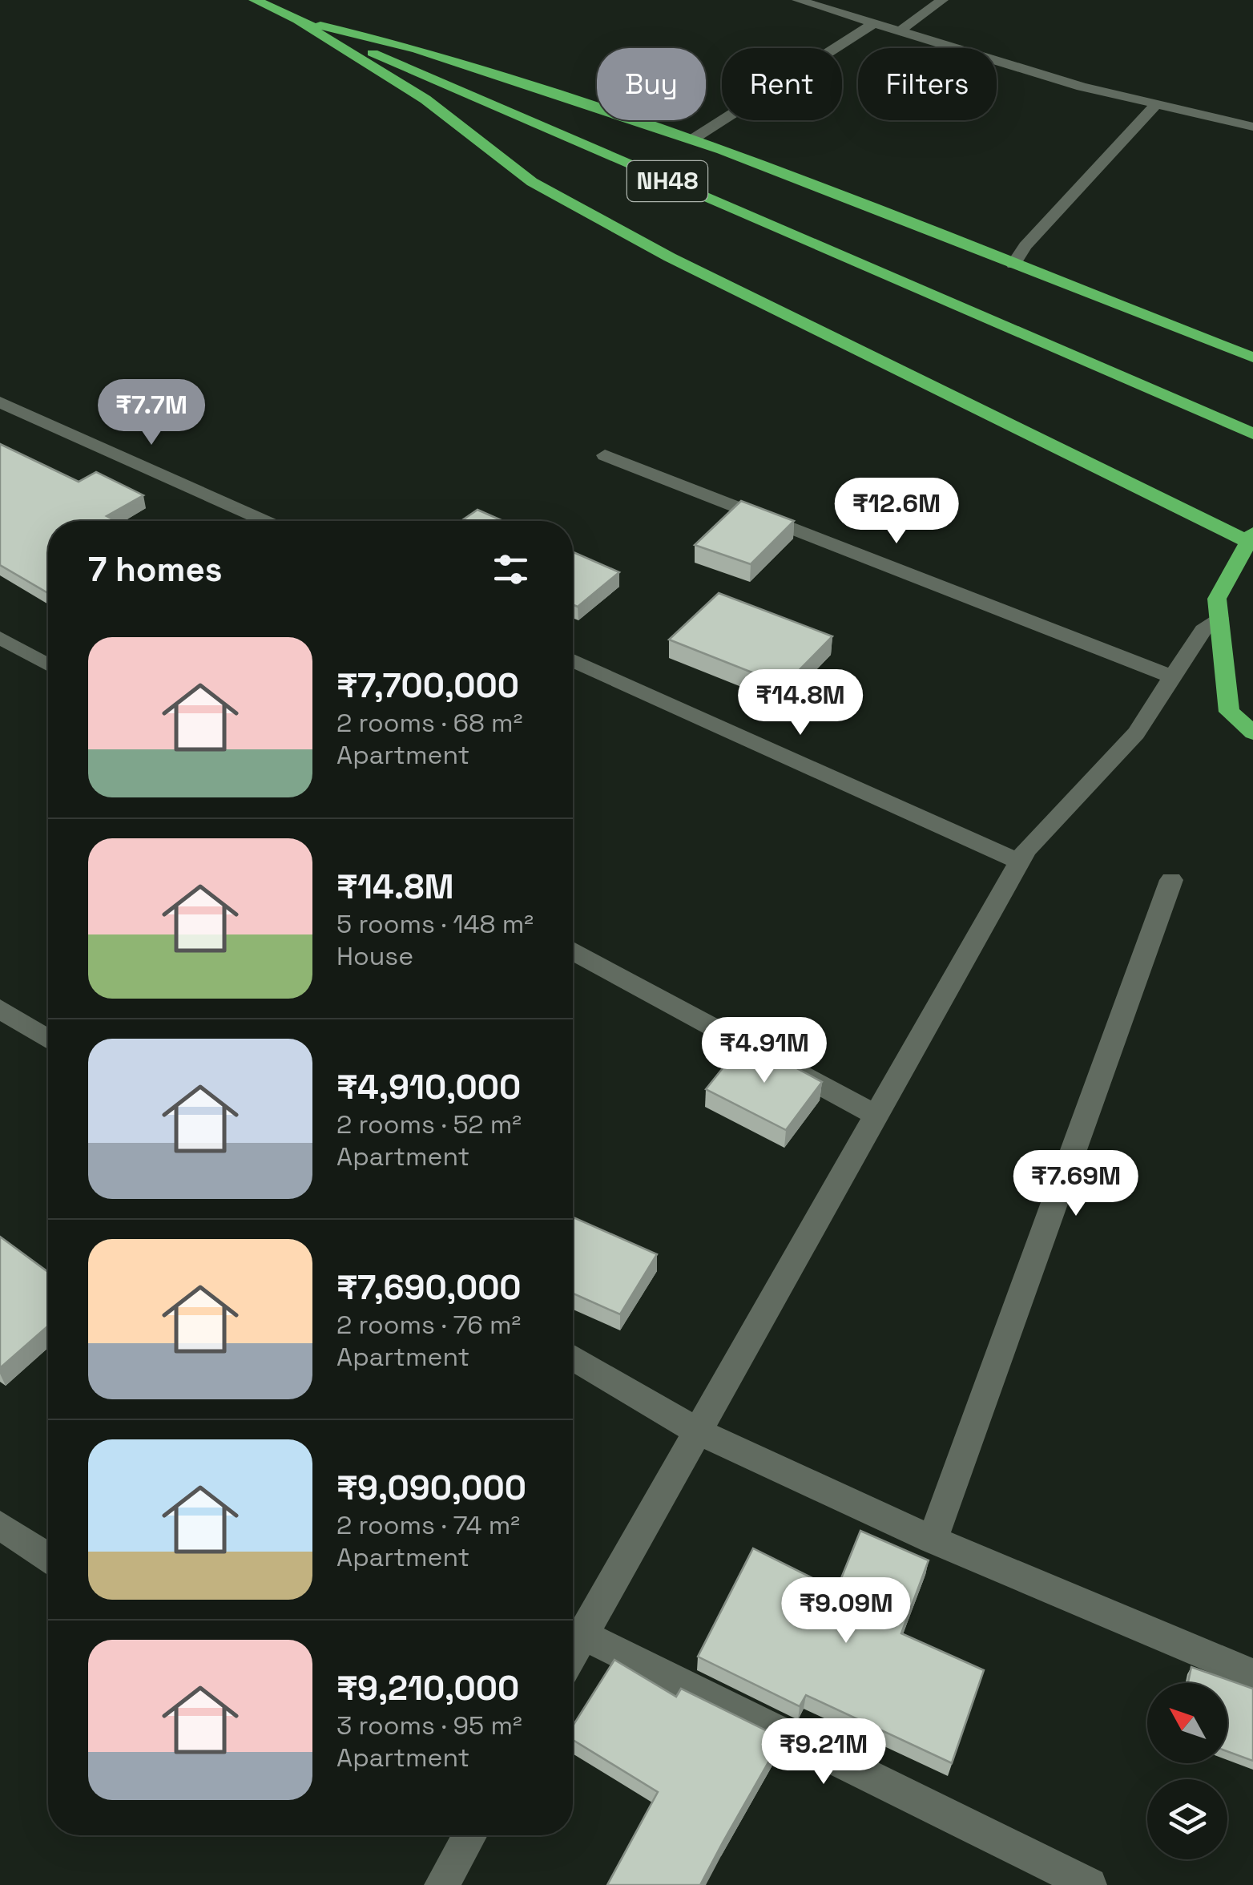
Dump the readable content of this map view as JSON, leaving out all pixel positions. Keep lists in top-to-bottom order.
{
  "streets": {
    "highway": ["NH48"]
  },
  "north": "top left",
  "page": {
    "chip": ["Buy", "Rent", "Filters"],
    "price": [
      "₹7.7M",
      "₹12.6M",
      "₹14.8M",
      "₹4.91M",
      "₹7.69M",
      "₹9.09M",
      "₹9.21M"
    ],
    "heading": "7 homes",
    "list": [
      {
        "name": "₹7,700,000",
        "note": "2 rooms · 68 m² · Apartment"
      },
      {
        "name": "₹14.8M",
        "note": "5 rooms · 148 m² · House"
      },
      {
        "name": "₹4,910,000",
        "note": "2 rooms · 52 m² · Apartment"
      },
      {
        "name": "₹7,690,000",
        "note": "2 rooms · 76 m² · Apartment"
      },
      {
        "name": "₹9,090,000",
        "note": "2 rooms · 74 m² · Apartment"
      },
      {
        "name": "₹9,210,000",
        "note": "3 rooms · 95 m² · Apartment"
      }
    ]
  }
}
